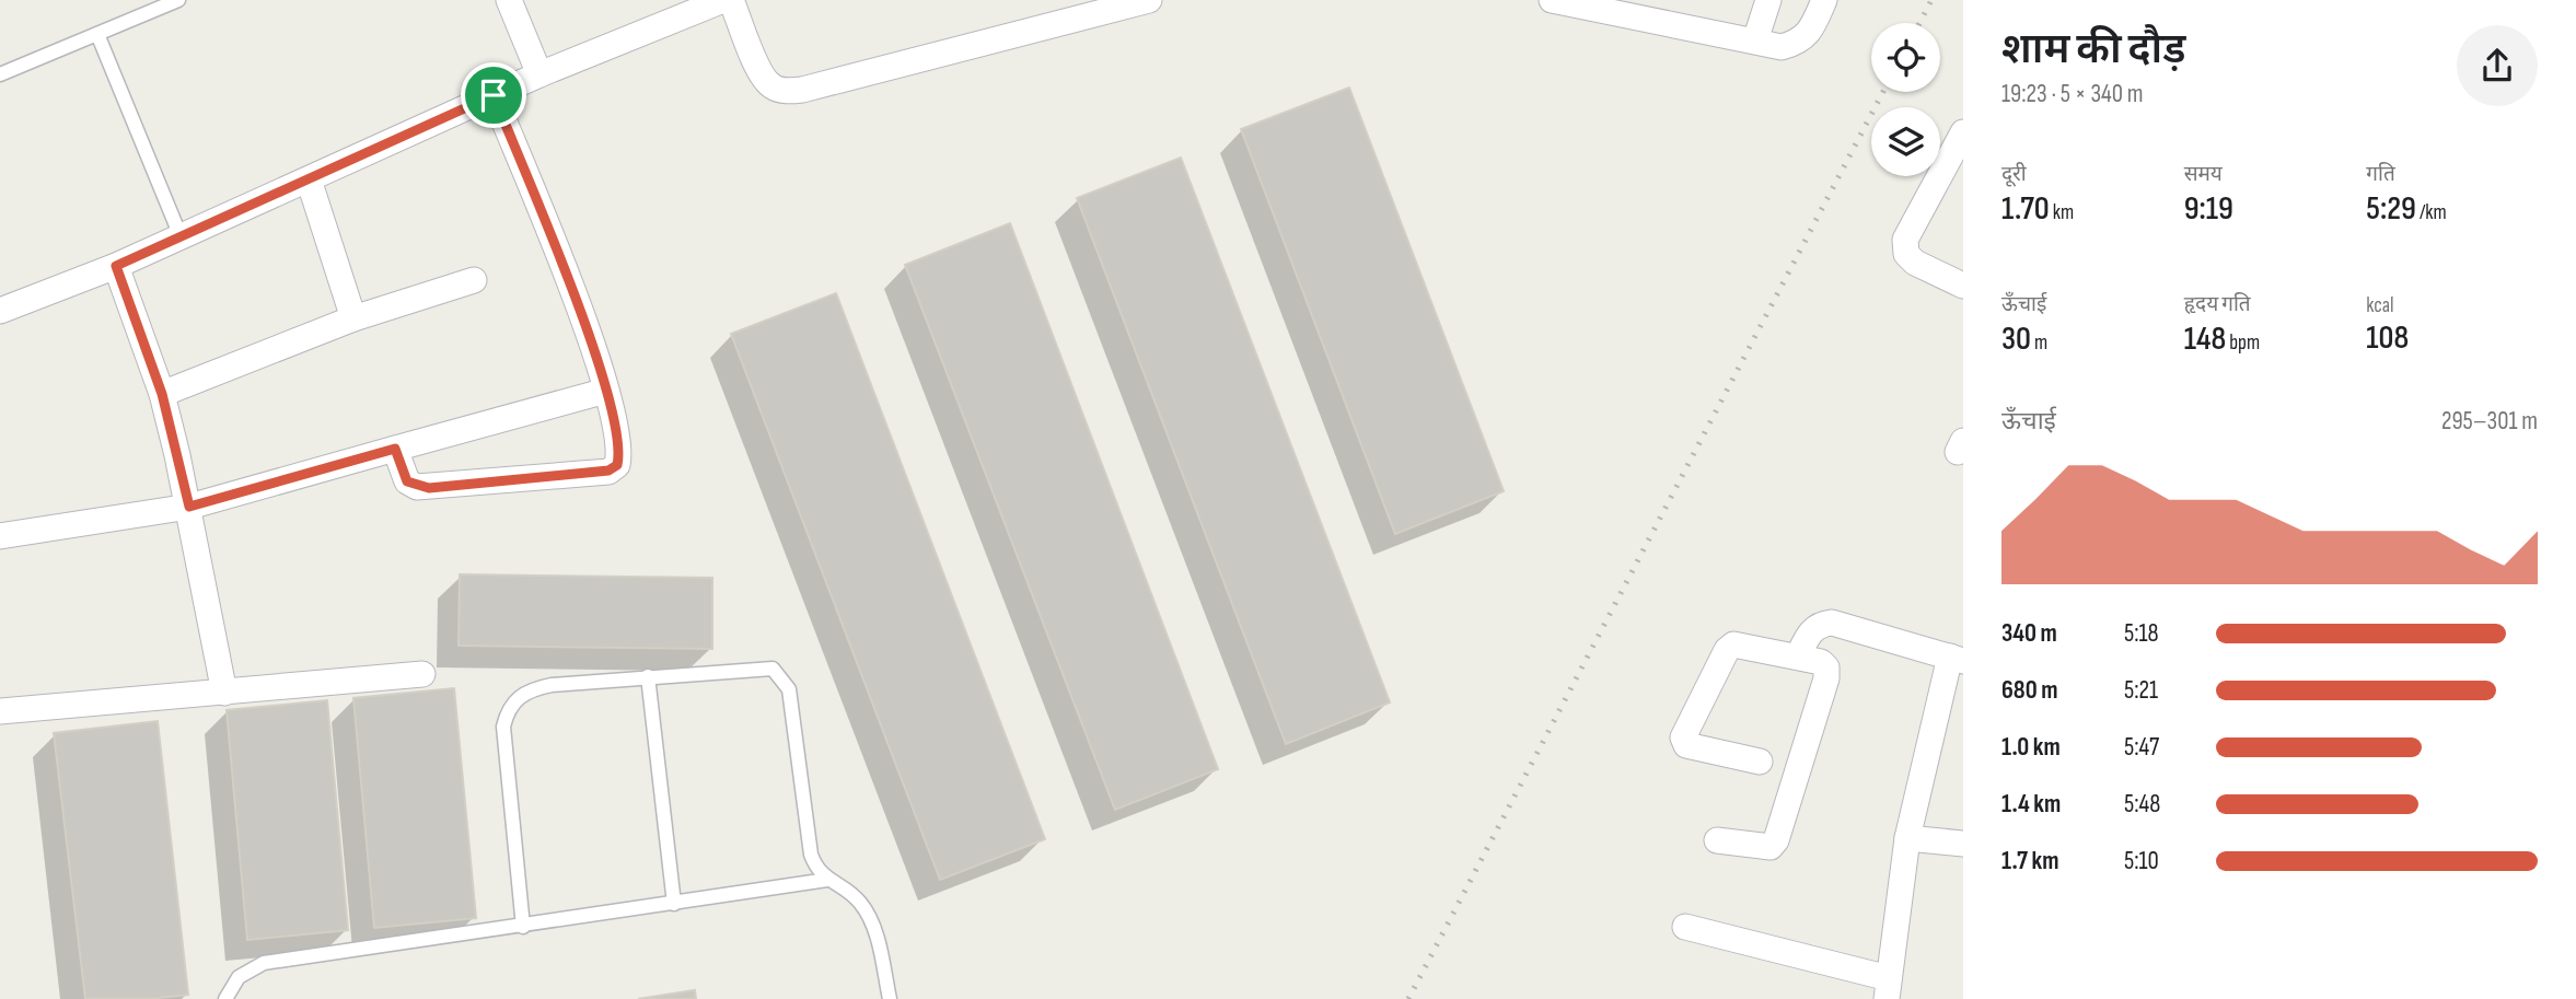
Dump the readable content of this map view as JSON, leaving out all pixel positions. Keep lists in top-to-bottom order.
{
  "page": {
    "heading": ["शाम की दौड़", "19:23 · 5 × 340 m"],
    "stats": [
      ["दूरी", "1.70 km"],
      ["समय", "9:19"],
      ["गति", "5:29 /km"],
      ["ऊँचाई", "30 m"],
      ["हृदय गति", "148 bpm"],
      ["kcal", "108"]
    ],
    "chart": ["ऊँचाई", "295–301 m"],
    "list": [
      {
        "name": "340 m",
        "note": "5:18"
      },
      {
        "name": "680 m",
        "note": "5:21"
      },
      {
        "name": "1.0 km",
        "note": "5:47"
      },
      {
        "name": "1.4 km",
        "note": "5:48"
      },
      {
        "name": "1.7 km",
        "note": "5:10"
      }
    ]
  }
}
